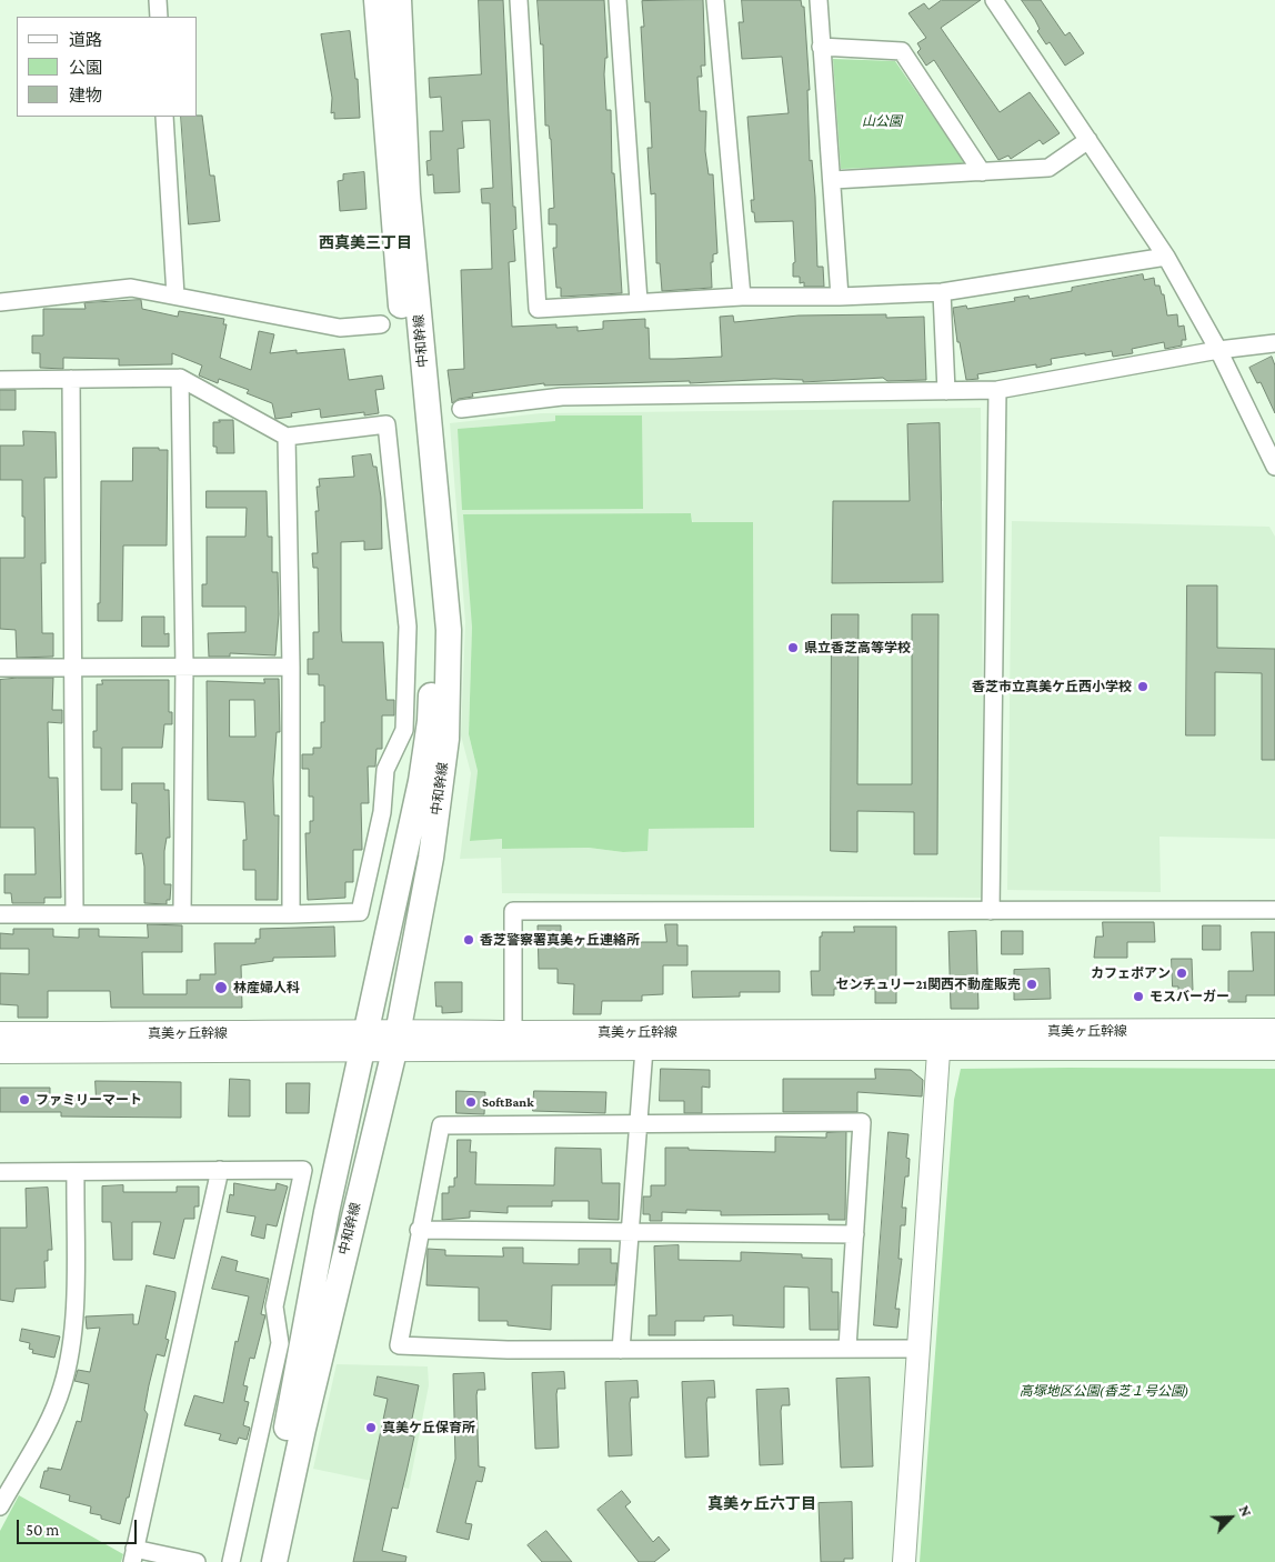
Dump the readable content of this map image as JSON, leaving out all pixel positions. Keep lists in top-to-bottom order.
{
  "streets": {
    "main road": ["中和幹線"],
    "street": ["真美ヶ丘幹線"]
  },
  "crossings": [
    ["中和幹線", "真美ヶ丘幹線"]
  ],
  "districts": ["西真美三丁目", "真美ヶ丘六丁目"],
  "parks": ["山公園", "高塚地区公園(香芝１号公園)"],
  "places": [
    "県立香芝高等学校",
    "香芝市立真美ケ丘西小学校",
    "香芝警察署真美ヶ丘連絡所",
    "カフェポアン",
    "センチュリー21関西不動産販売",
    "林産婦人科",
    "モスバーガー",
    "ファミリーマート",
    "SoftBank",
    "真美ケ丘保育所"
  ],
  "legend": ["道路", "公園", "建物"],
  "scale_bar": "50 m",
  "north": "top right"
}
